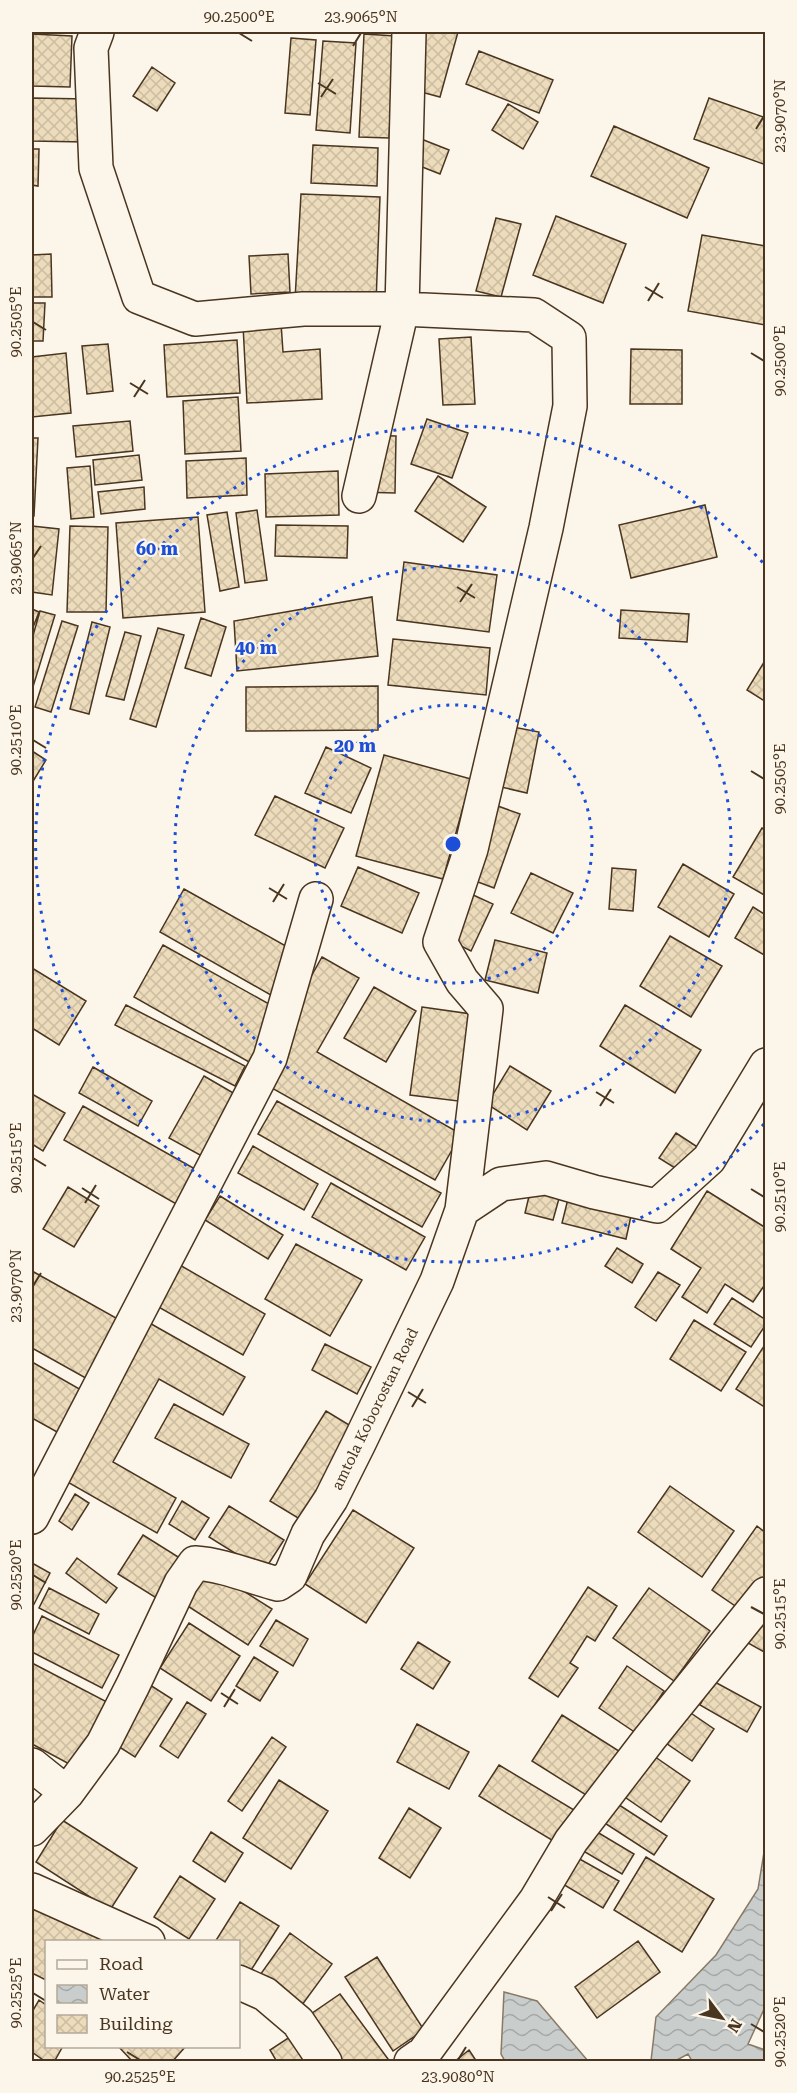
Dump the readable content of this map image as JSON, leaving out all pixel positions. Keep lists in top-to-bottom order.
{
  "streets": {
    "street": ["amtola Koborostan Road"]
  },
  "legend": ["Road", "Water", "Building"],
  "north": "bottom right",
  "coordinates": [
    "90.2500°E",
    "23.9065°N",
    "23.9070°N",
    "90.2505°E",
    "90.2510°E",
    "90.2515°E",
    "90.2520°E",
    "90.2525°E",
    "23.9080°N"
  ],
  "rings": ["60 m", "40 m", "20 m"]
}
